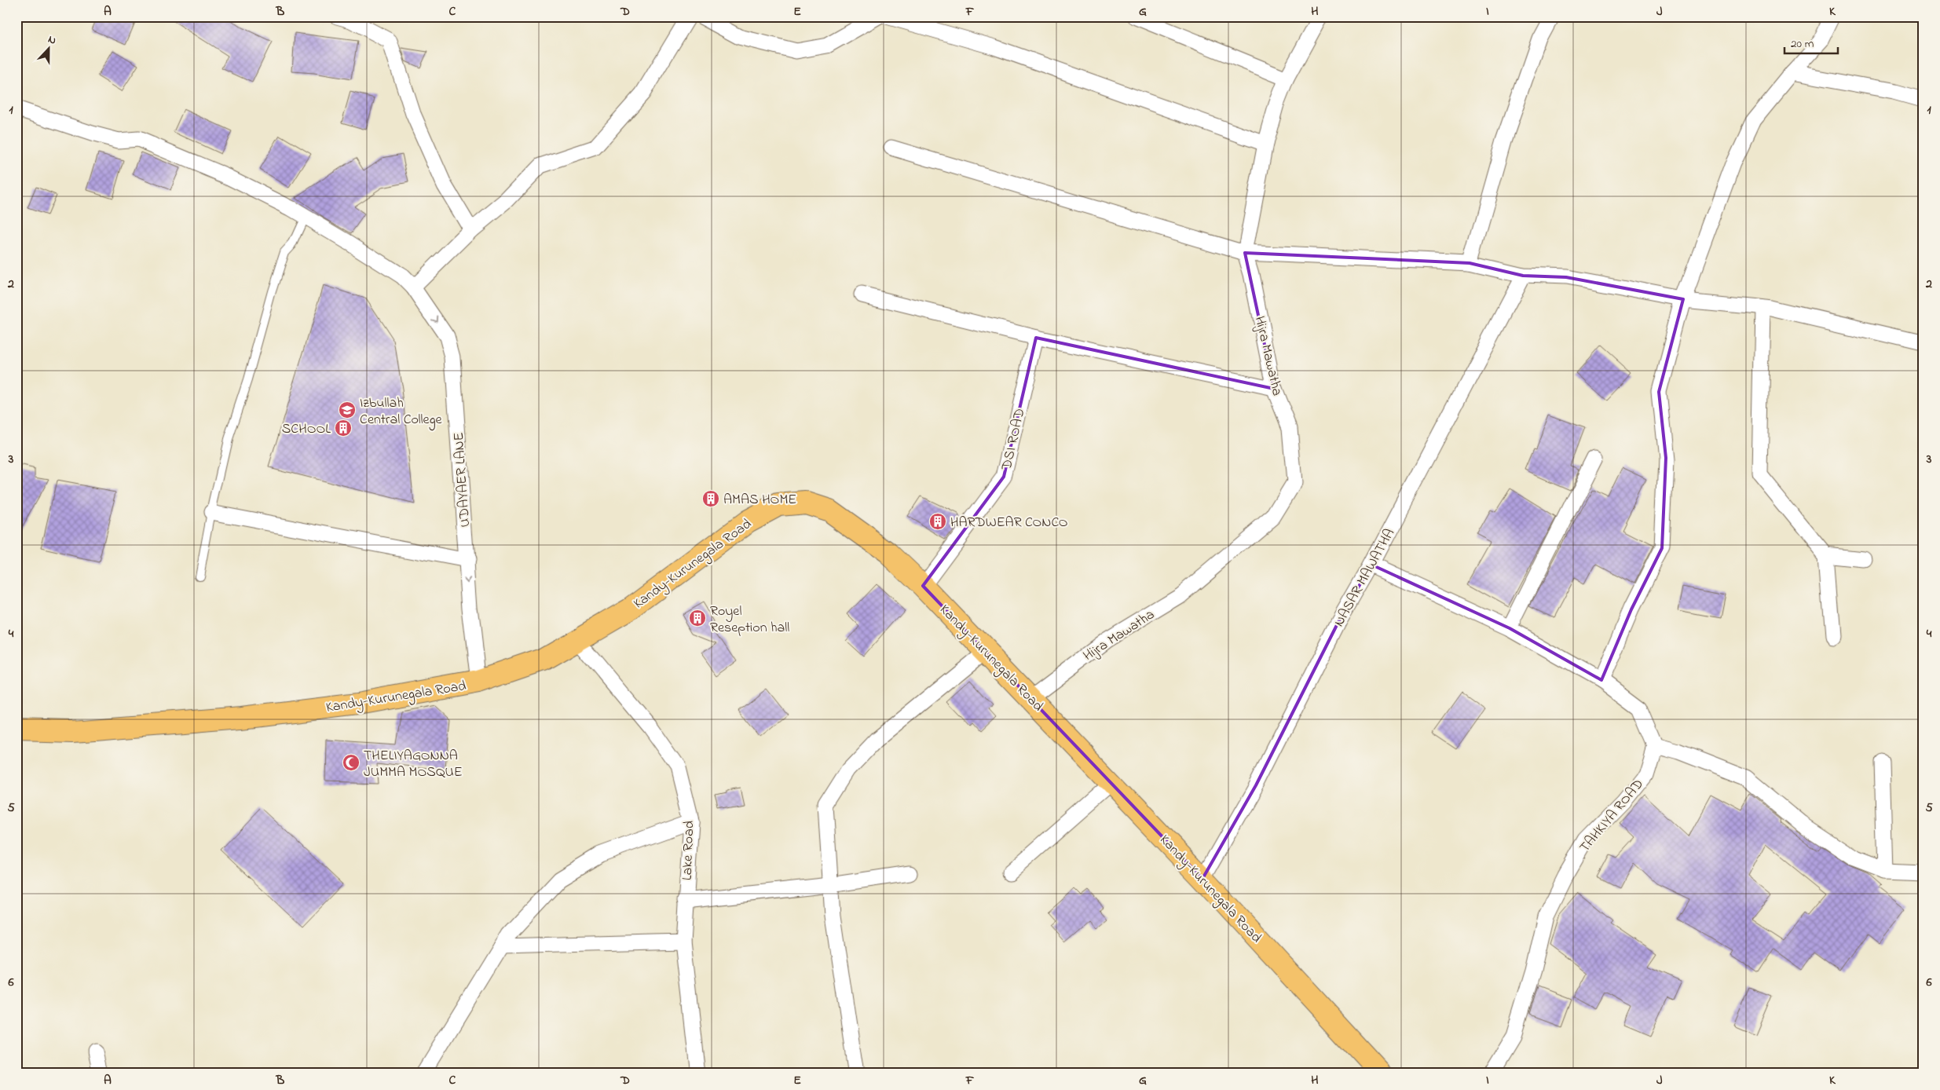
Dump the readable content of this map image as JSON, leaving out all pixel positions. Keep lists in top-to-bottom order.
{
  "streets": {
    "highway": ["Kandy-Kurunegala Road"],
    "street": [
      "Hijra Mawatha",
      "DSI ROAD",
      "UDAYAER LANE",
      "NASAR MAWATHA",
      "TAHKIYA ROAD",
      "Lake Road"
    ]
  },
  "crossings": [
    ["Hijra Mawatha", "Kandy-Kurunegala Road"],
    ["DSI ROAD", "Kandy-Kurunegala Road"],
    ["UDAYAER LANE", "Kandy-Kurunegala Road"],
    ["Kandy-Kurunegala Road", "NASAR MAWATHA"],
    ["Kandy-Kurunegala Road", "Lake Road"]
  ],
  "one_way": ["UDAYAER LANE"],
  "places": {
    "school or university": ["Izbullah Central College"],
    "building": [
      "SCHOOL",
      "AMAS HOME",
      "HARDWEAR CONCO",
      "Royel Reseption hall"
    ],
    "mosque": ["THELIYAGONNA JUMMA MOSQUE"]
  },
  "scale_bar": "20 m",
  "north": "top",
  "grid": {
    "columns": [
      "A",
      "B",
      "C",
      "D",
      "E",
      "F",
      "G",
      "H",
      "I",
      "J",
      "K"
    ],
    "rows": [
      "1",
      "2",
      "3",
      "4",
      "5",
      "6"
    ]
  }
}
